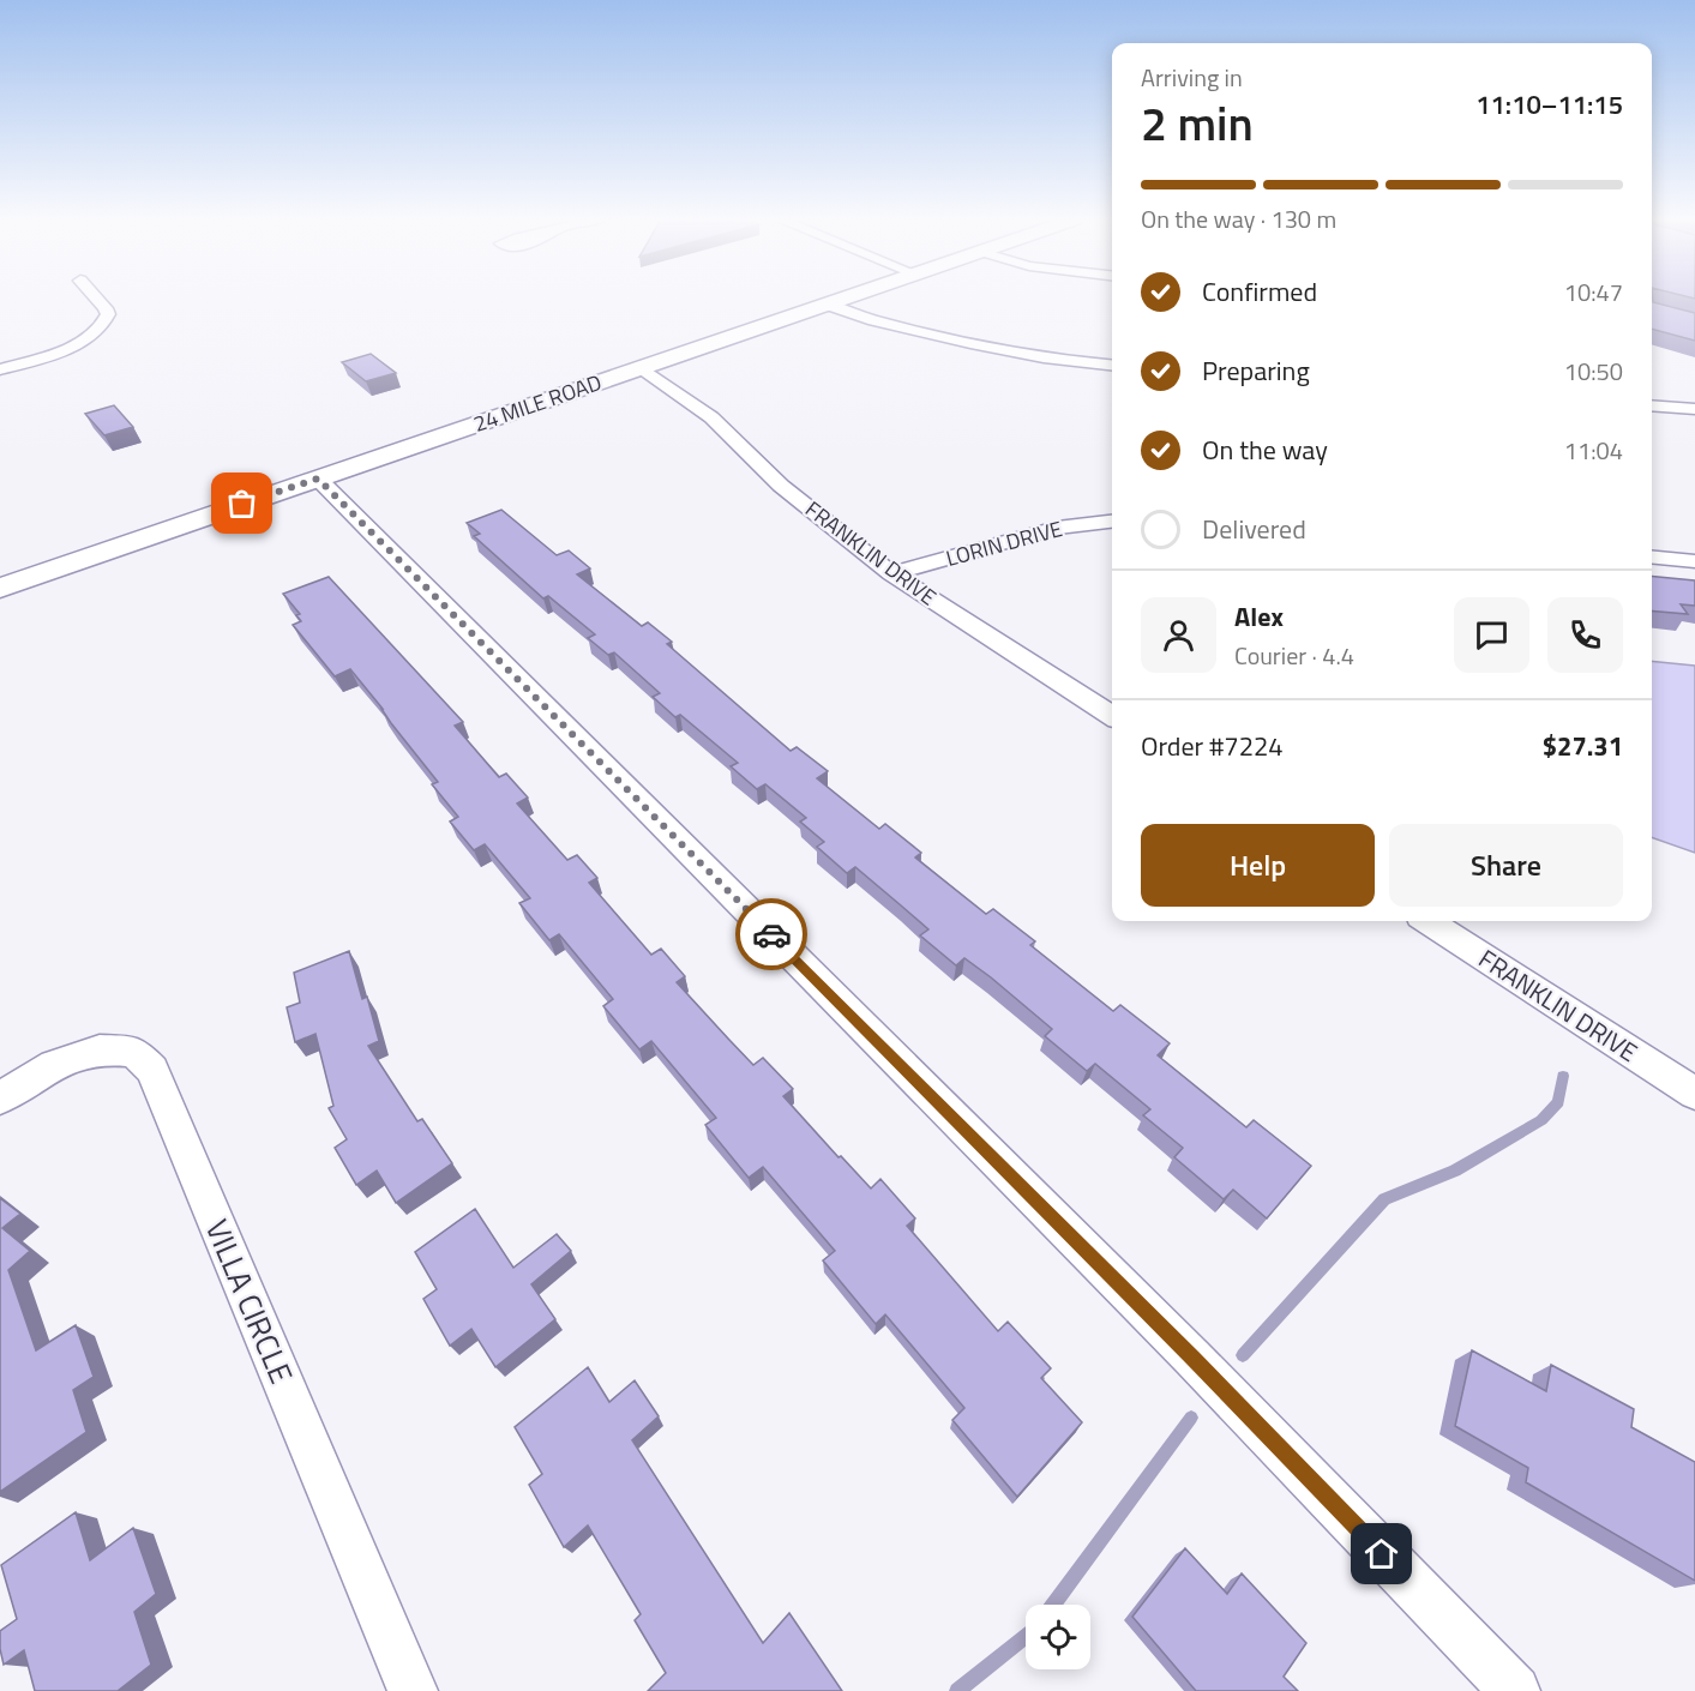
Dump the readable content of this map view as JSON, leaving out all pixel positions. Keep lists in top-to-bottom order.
{
  "streets": {
    "street": [
      "24 MILE ROAD",
      "LORIN DRIVE",
      "FRANKLIN DRIVE",
      "VILLA CIRCLE"
    ]
  },
  "crossings": [
    ["24 MILE ROAD", "FRANKLIN DRIVE"],
    ["LORIN DRIVE", "FRANKLIN DRIVE"]
  ],
  "page": {
    "heading": ["2 min", "Arriving in", "11:10–11:15"],
    "panel": [
      "Alex",
      "Courier · 4.4",
      "Order #7224",
      "$27.31"
    ],
    "bar": "On the way · 130 m",
    "list": [
      ["Confirmed", "10:47"],
      ["Preparing", "10:50"],
      ["On the way", "11:04"],
      "Delivered"
    ],
    "buttons": ["Help", "Share"]
  }
}
